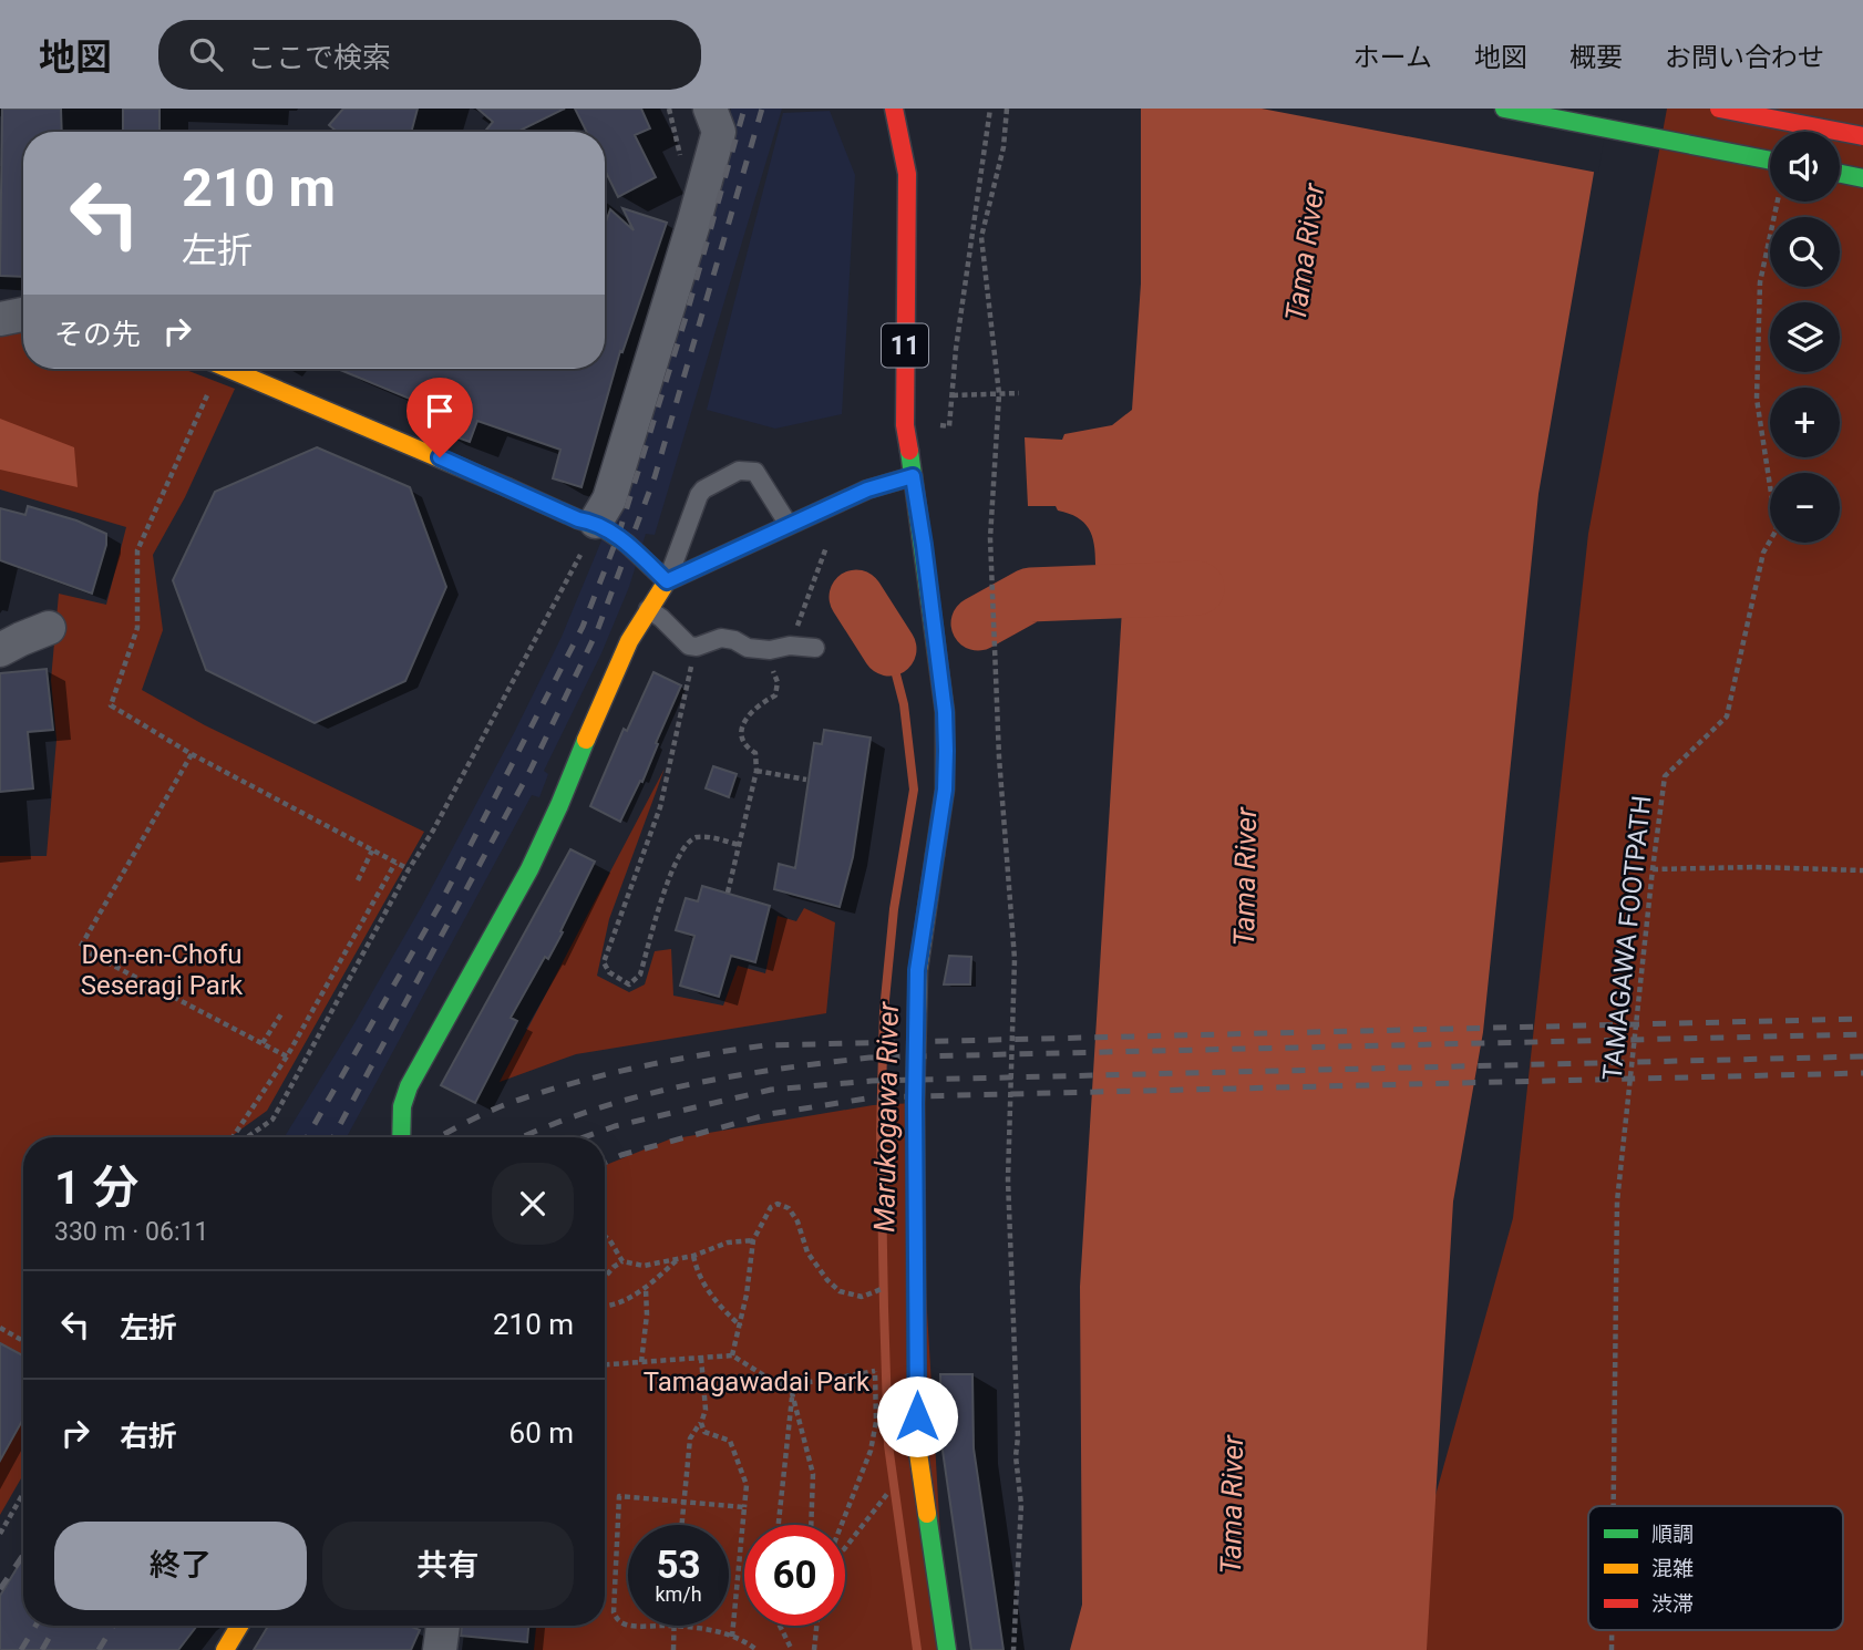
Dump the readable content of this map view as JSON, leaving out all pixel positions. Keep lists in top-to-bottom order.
{
  "streets": {
    "main road": ["11"],
    "path": ["TAMAGAWA FOOTPATH"]
  },
  "water": ["Tama River", "Marukogawa River"],
  "parks": ["Den-en-Chofu Seseragi Park", "Tamagawadai Park"],
  "legend": ["順調", "混雑", "渋滞"],
  "page": {
    "header": "地図",
    "search": "ここで検索",
    "nav": [
      "ホーム",
      "地図",
      "概要",
      "お問い合わせ"
    ],
    "map_buttons": ["+", "−"],
    "turn": ["210 m", "左折"],
    "then": "その先",
    "heading": ["1 分", "330 m · 06:11"],
    "list": [
      {
        "name": "左折",
        "value": "210 m"
      },
      {
        "name": "右折",
        "value": "60 m"
      }
    ],
    "buttons": ["終了", "共有"],
    "speed": "53 km/h",
    "limit": "60"
  }
}
